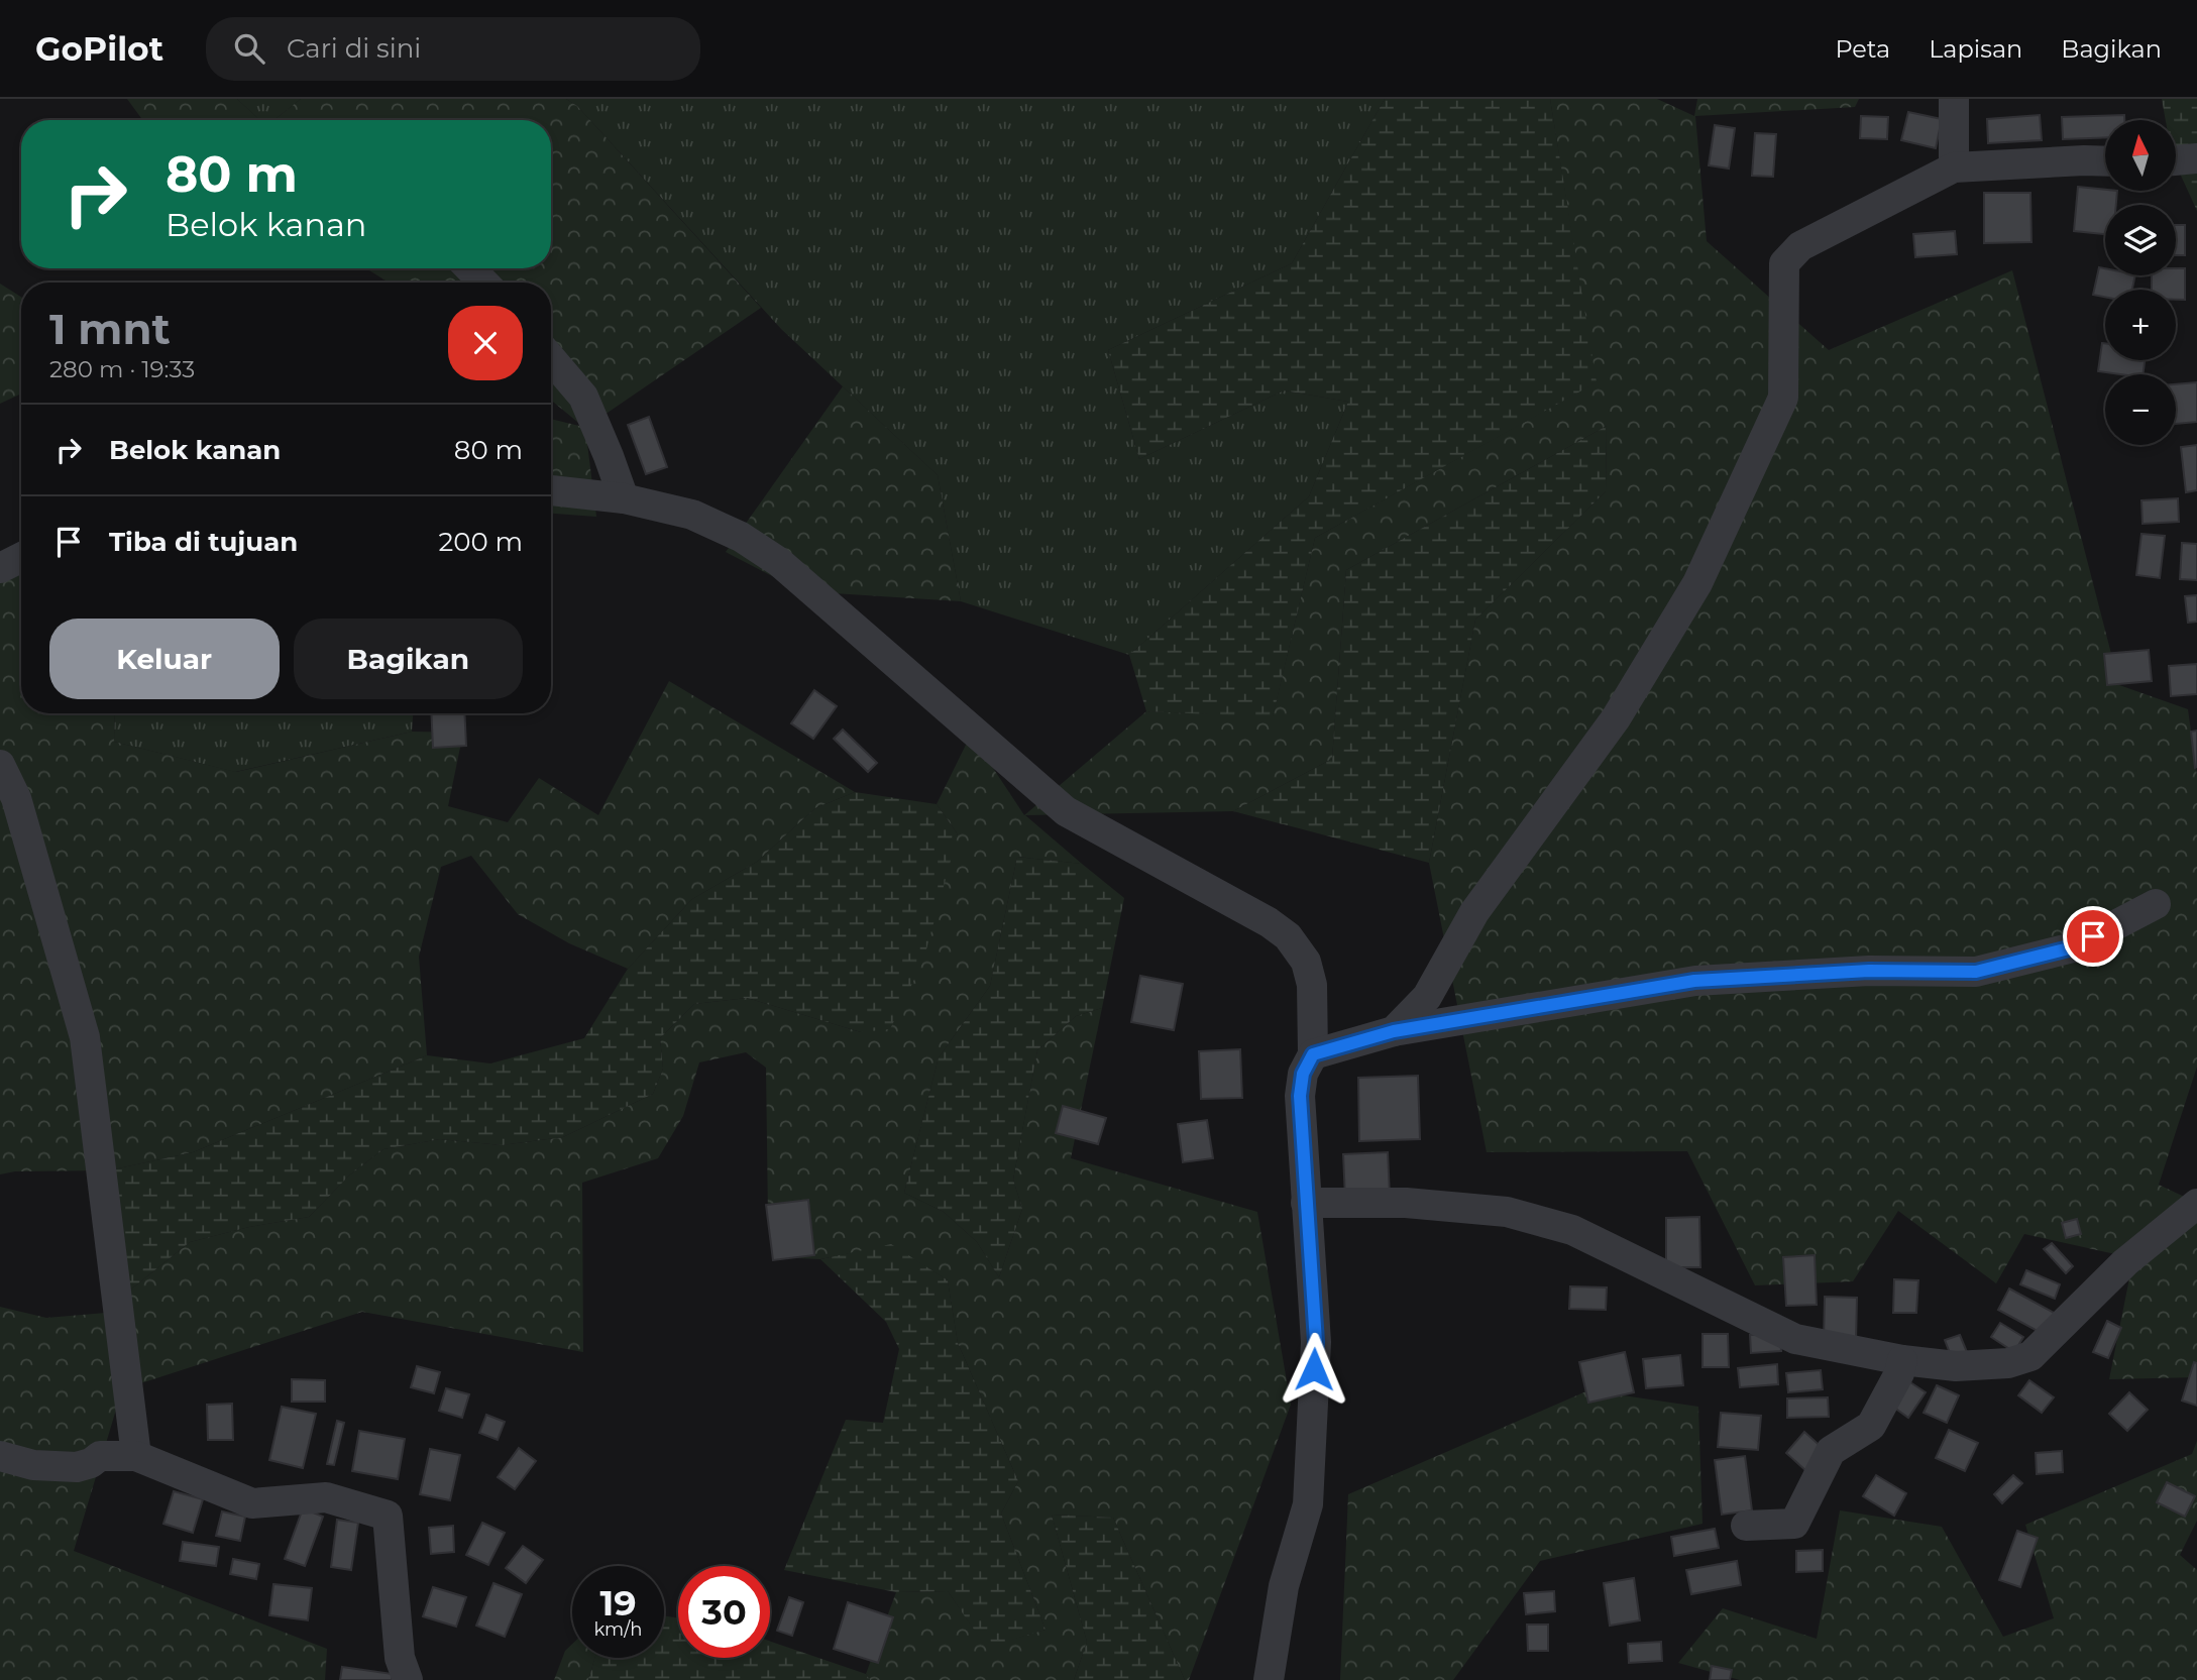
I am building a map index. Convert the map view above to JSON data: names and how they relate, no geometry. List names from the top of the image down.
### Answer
{
  "north": "top",
  "page": {
    "header": "GoPilot",
    "search": "Cari di sini",
    "nav": ["Peta", "Lapisan", "Bagikan"],
    "map_buttons": ["+", "−"],
    "turn": ["80 m", "Belok kanan"],
    "heading": ["1 mnt", "280 m · 19:33"],
    "list": [
      {
        "name": "Belok kanan",
        "value": "80 m"
      },
      {
        "name": "Tiba di tujuan",
        "value": "200 m"
      }
    ],
    "buttons": ["Keluar", "Bagikan"],
    "speed": "19 km/h",
    "limit": "30"
  }
}
